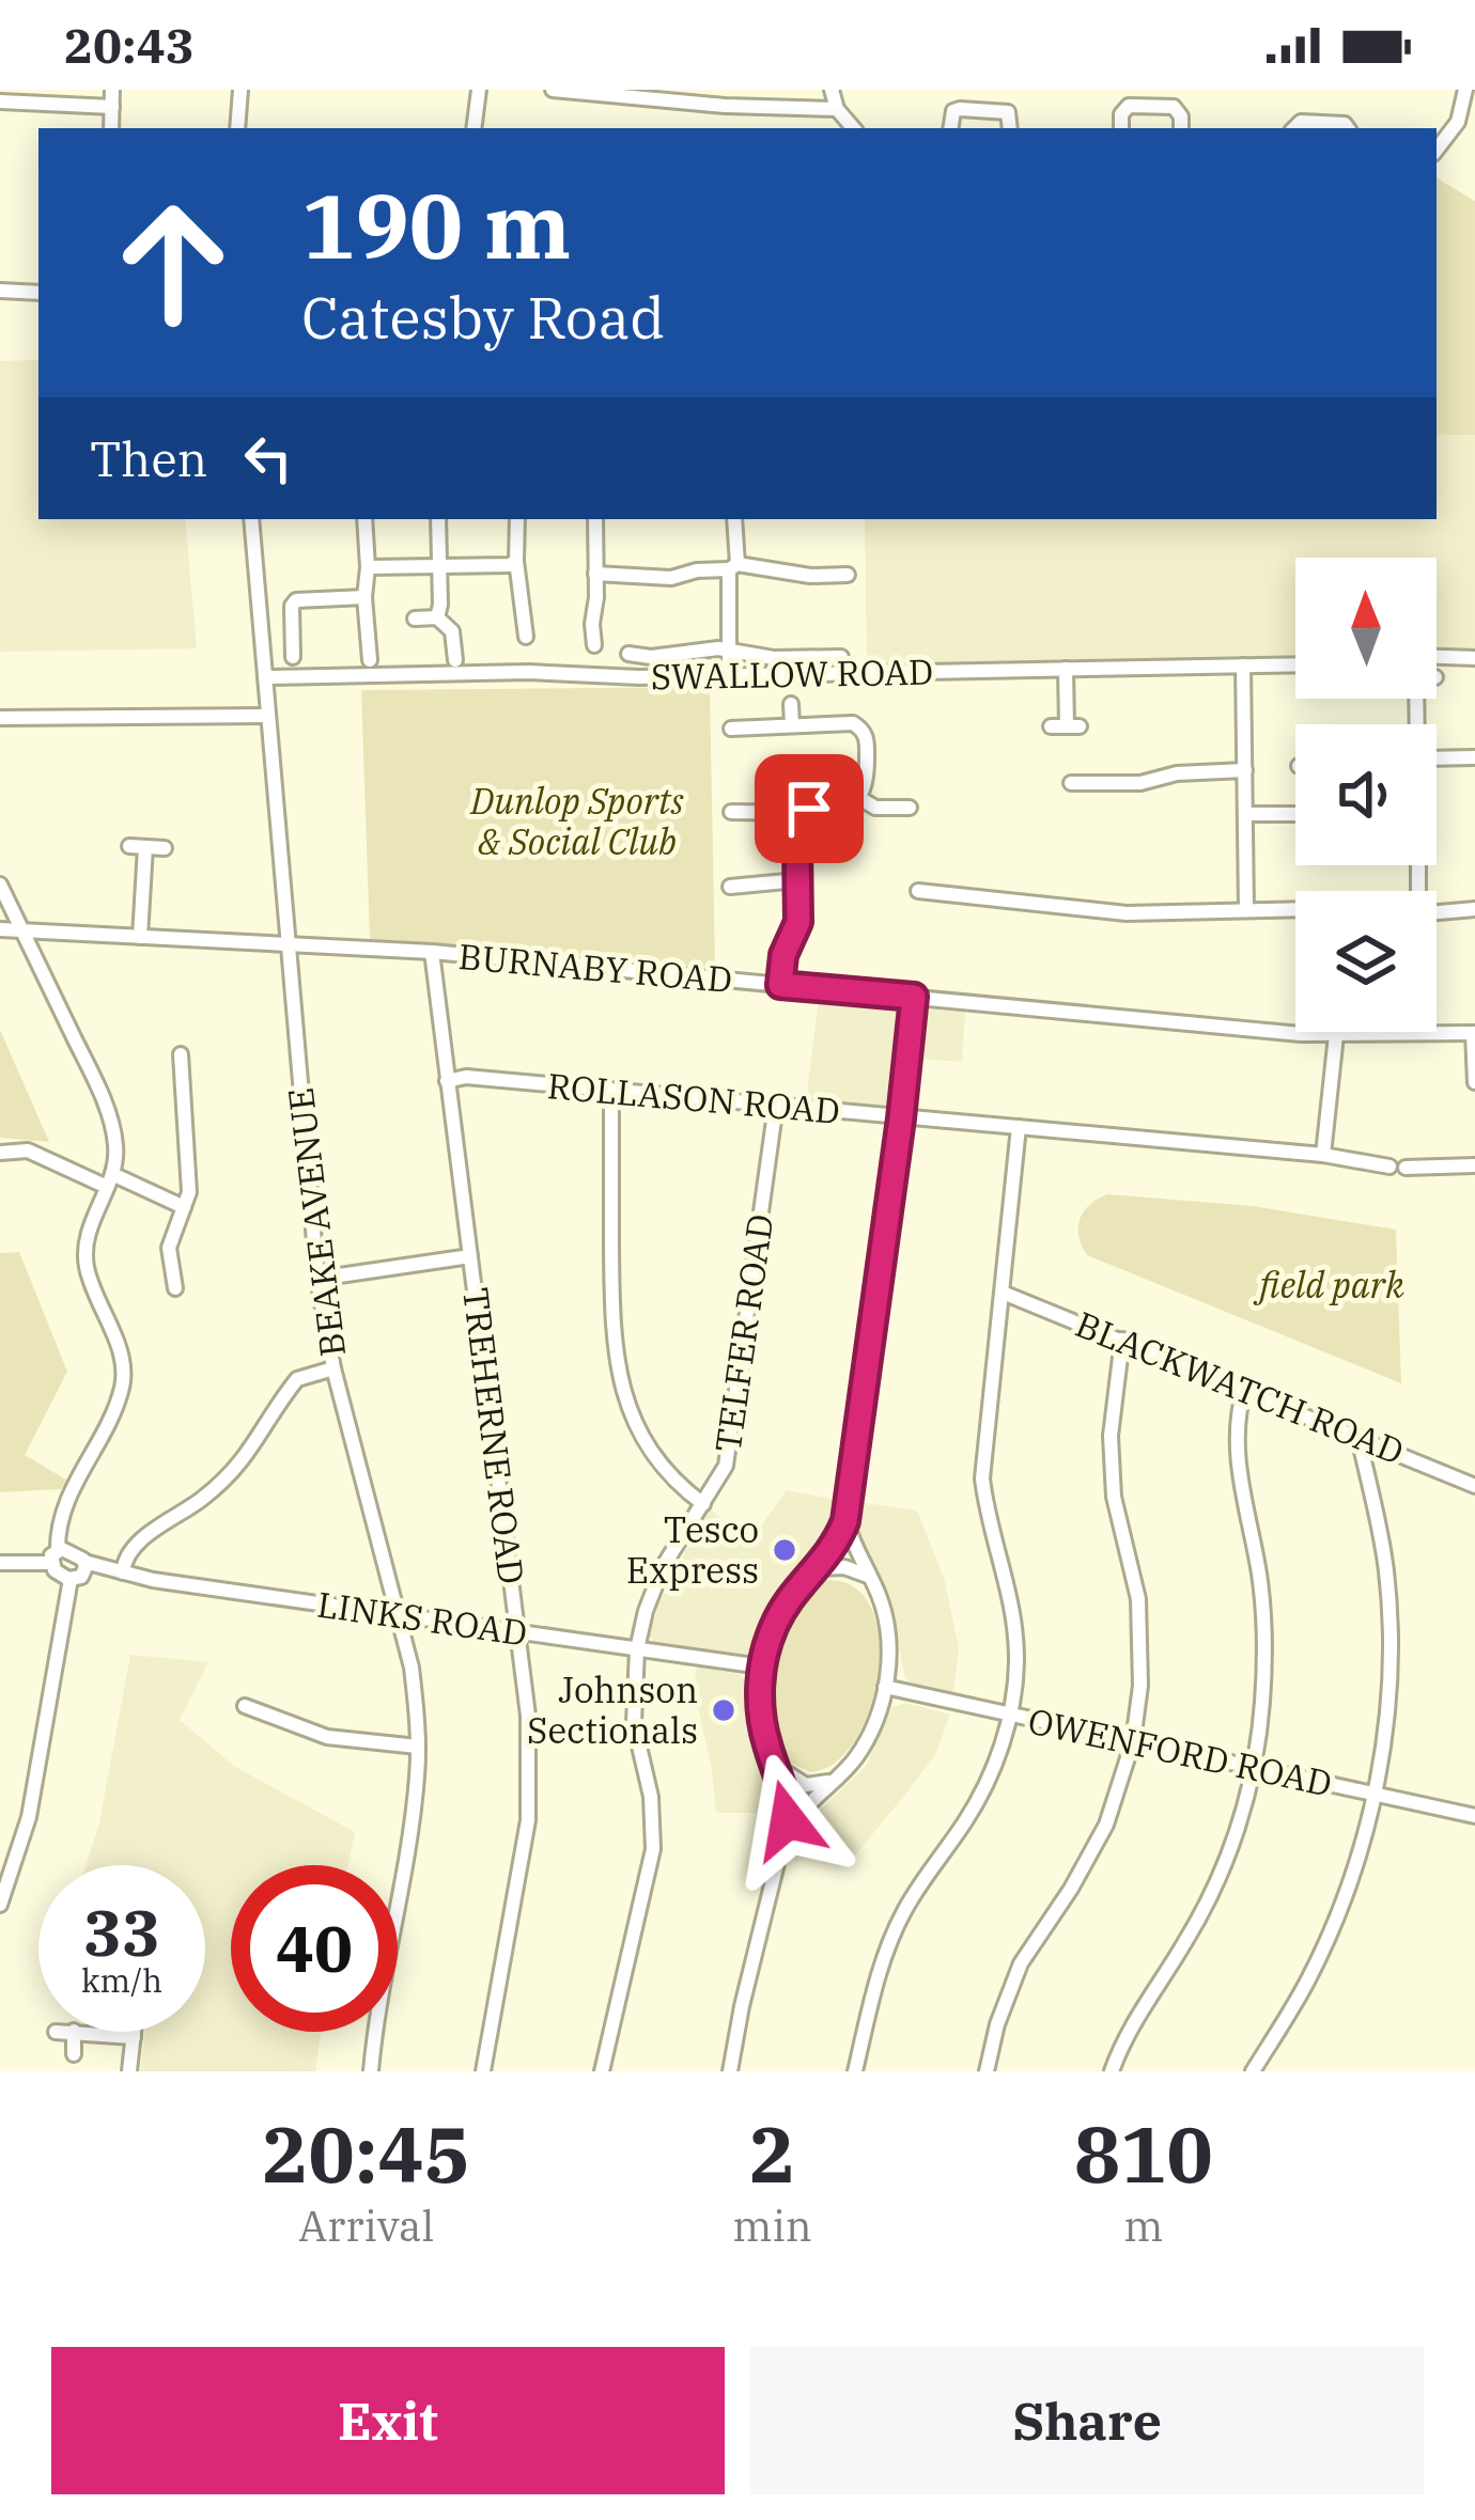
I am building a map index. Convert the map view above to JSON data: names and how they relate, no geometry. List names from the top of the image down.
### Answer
{
  "streets": {
    "street": [
      "SWALLOW ROAD",
      "BURNABY ROAD",
      "ROLLASON ROAD",
      "BEAKE AVENUE",
      "TELFER ROAD",
      "BLACKWATCH ROAD",
      "TREHERNE ROAD",
      "LINKS ROAD",
      "OWENFORD ROAD"
    ]
  },
  "crossings": [
    ["SWALLOW ROAD", "BEAKE AVENUE"],
    ["BURNABY ROAD", "BEAKE AVENUE"],
    ["BURNABY ROAD", "TREHERNE ROAD"],
    ["ROLLASON ROAD", "TELFER ROAD"],
    ["ROLLASON ROAD", "TREHERNE ROAD"],
    ["BEAKE AVENUE", "LINKS ROAD"],
    ["TELFER ROAD", "LINKS ROAD"],
    ["TREHERNE ROAD", "LINKS ROAD"],
    ["LINKS ROAD", "OWENFORD ROAD"]
  ],
  "parks": ["Dunlop Sports & Social Club", "field park"],
  "places": ["Tesco Express", "Johnson Sectionals"],
  "north": "top",
  "page": {
    "status": "20:43",
    "turn": ["190 m", "Catesby Road"],
    "then": "Then",
    "speed": "33 km/h",
    "limit": "40",
    "eta": [
      "20:45",
      "Arrival",
      "2",
      "min",
      "810",
      "m"
    ],
    "buttons": ["Exit", "Share"]
  }
}
